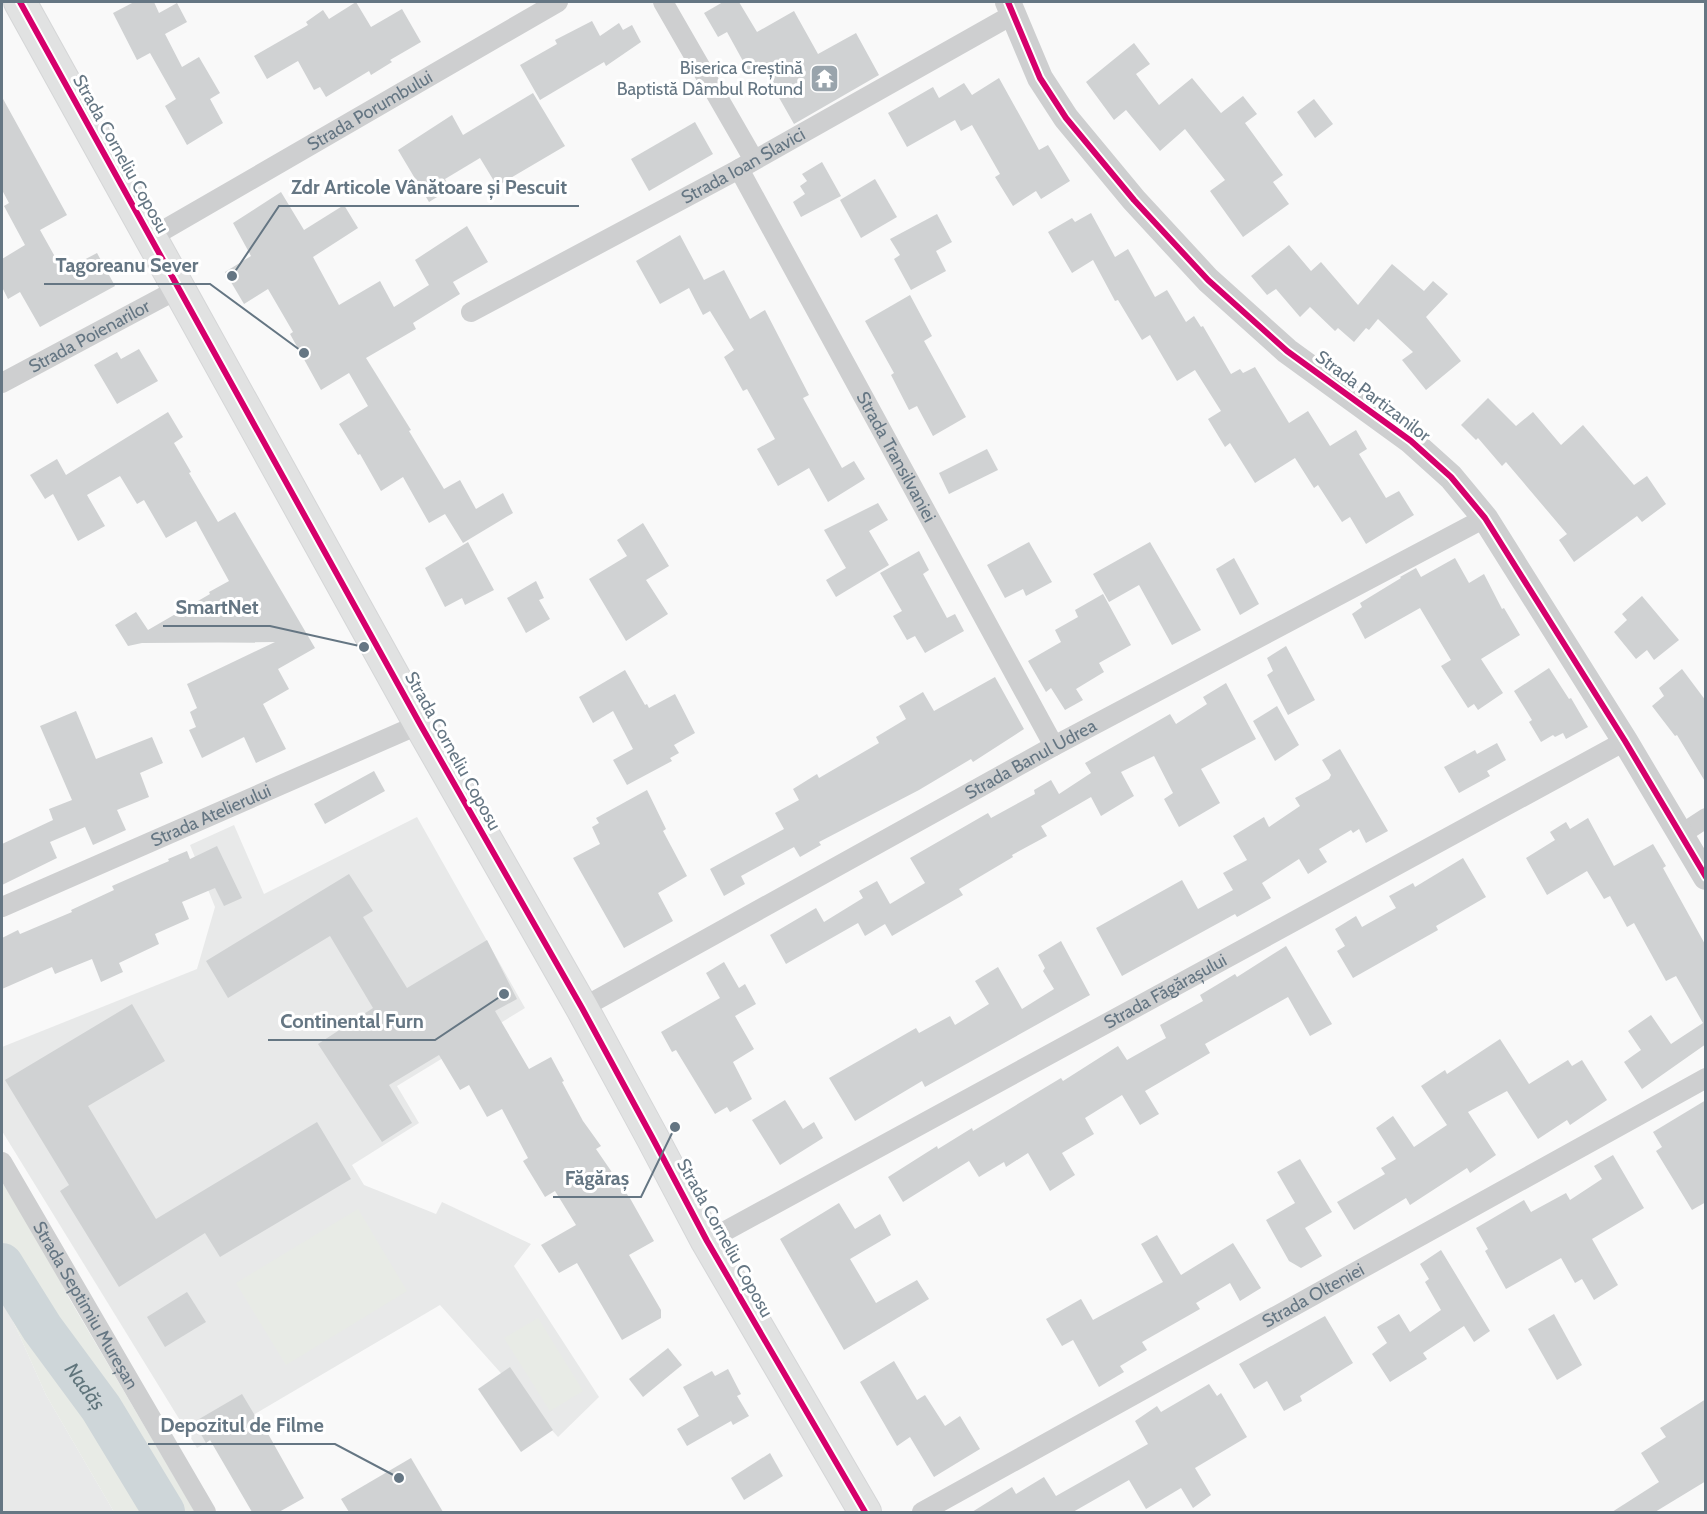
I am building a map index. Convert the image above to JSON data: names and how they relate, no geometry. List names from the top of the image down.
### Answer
{
  "streets": {
    "main road": ["Strada Corneliu Coposu"],
    "street": [
      "Strada Porumbului",
      "Strada Ioan Slavici",
      "Strada Poienarilor",
      "Strada Partizanilor",
      "Strada Transilvaniei",
      "Strada Banul Udrea",
      "Strada Atelierului",
      "Strada Făgărașului",
      "Strada Olteniei",
      "Strada Septimiu Mureșan"
    ]
  },
  "crossings": [
    ["Strada Porumbului", "Strada Corneliu Coposu"],
    ["Strada Corneliu Coposu", "Strada Poienarilor"],
    ["Strada Corneliu Coposu", "Strada Banul Udrea"],
    ["Strada Corneliu Coposu", "Strada Atelierului"],
    ["Strada Corneliu Coposu", "Strada Făgărașului"],
    ["Strada Ioan Slavici", "Strada Partizanilor"],
    ["Strada Ioan Slavici", "Strada Transilvaniei"],
    ["Strada Partizanilor", "Strada Banul Udrea"],
    ["Strada Partizanilor", "Strada Făgărașului"],
    ["Strada Transilvaniei", "Strada Banul Udrea"]
  ],
  "water": ["Nadăș"],
  "places": {
    "temple": ["Biserica Creștină Baptistă Dâmbul Rotund"],
    "other": [
      "Zdr Articole Vânătoare și Pescuit",
      "Tagoreanu Sever",
      "SmartNet",
      "Continental Furn",
      "Făgăraș",
      "Depozitul de Filme"
    ]
  }
}
